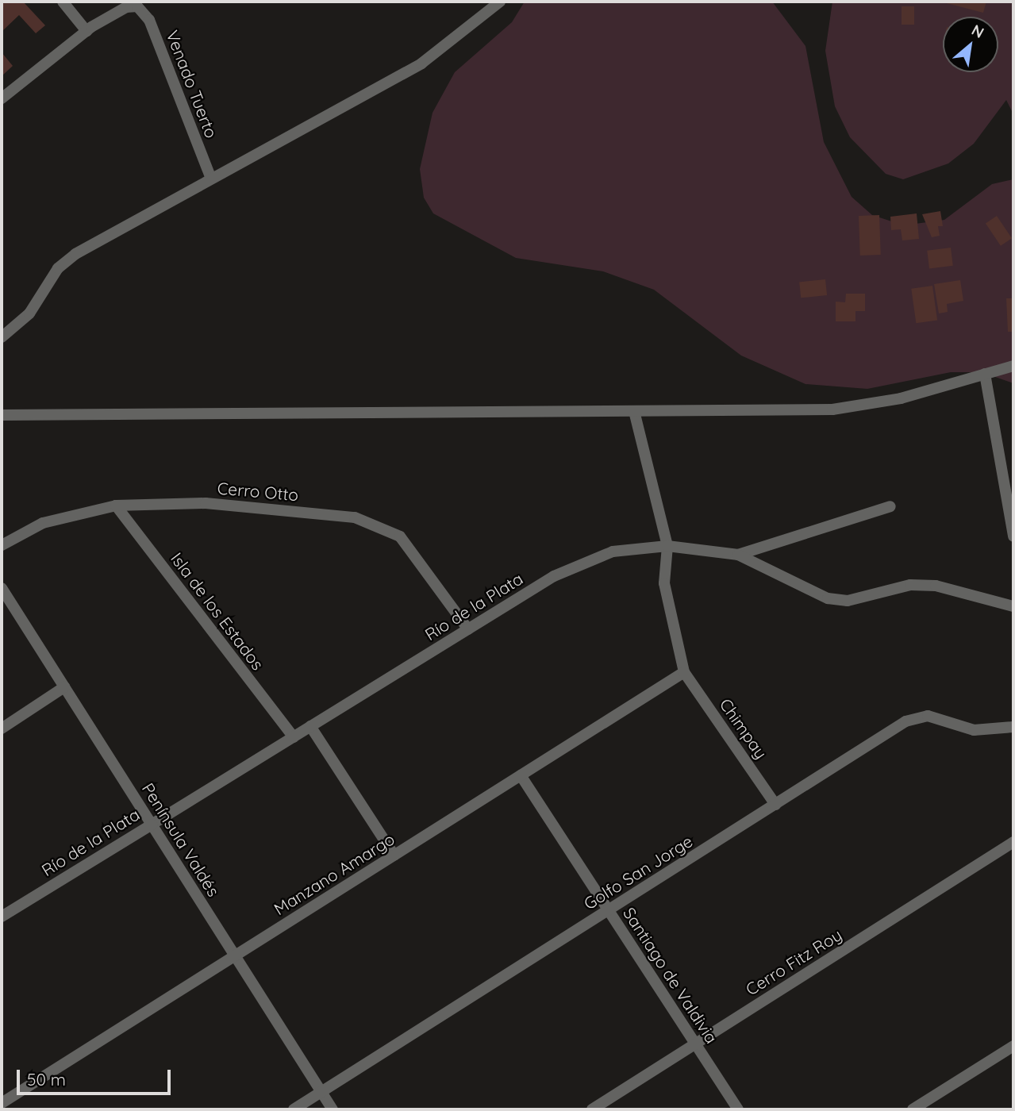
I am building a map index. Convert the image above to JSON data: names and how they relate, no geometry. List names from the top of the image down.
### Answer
{
  "streets": {
    "street": [
      "Venado Tuerto",
      "Cerro Otto",
      "Río de la Plata",
      "Isla de los Estados",
      "Chimpay",
      "Península Valdés",
      "Golfo San Jorge",
      "Manzano Amargo",
      "Cerro Fitz Roy",
      "Santiago de Valdivia"
    ]
  },
  "crossings": [
    ["Cerro Otto", "Río de la Plata"],
    ["Cerro Otto", "Isla de los Estados"],
    ["Río de la Plata", "Isla de los Estados"],
    ["Río de la Plata", "Península Valdés"],
    ["Chimpay", "Golfo San Jorge"],
    ["Chimpay", "Manzano Amargo"],
    ["Península Valdés", "Golfo San Jorge"],
    ["Península Valdés", "Manzano Amargo"],
    ["Golfo San Jorge", "Santiago de Valdivia"],
    ["Manzano Amargo", "Santiago de Valdivia"],
    ["Cerro Fitz Roy", "Santiago de Valdivia"]
  ],
  "scale_bar": "50 m",
  "north": "top right"
}
